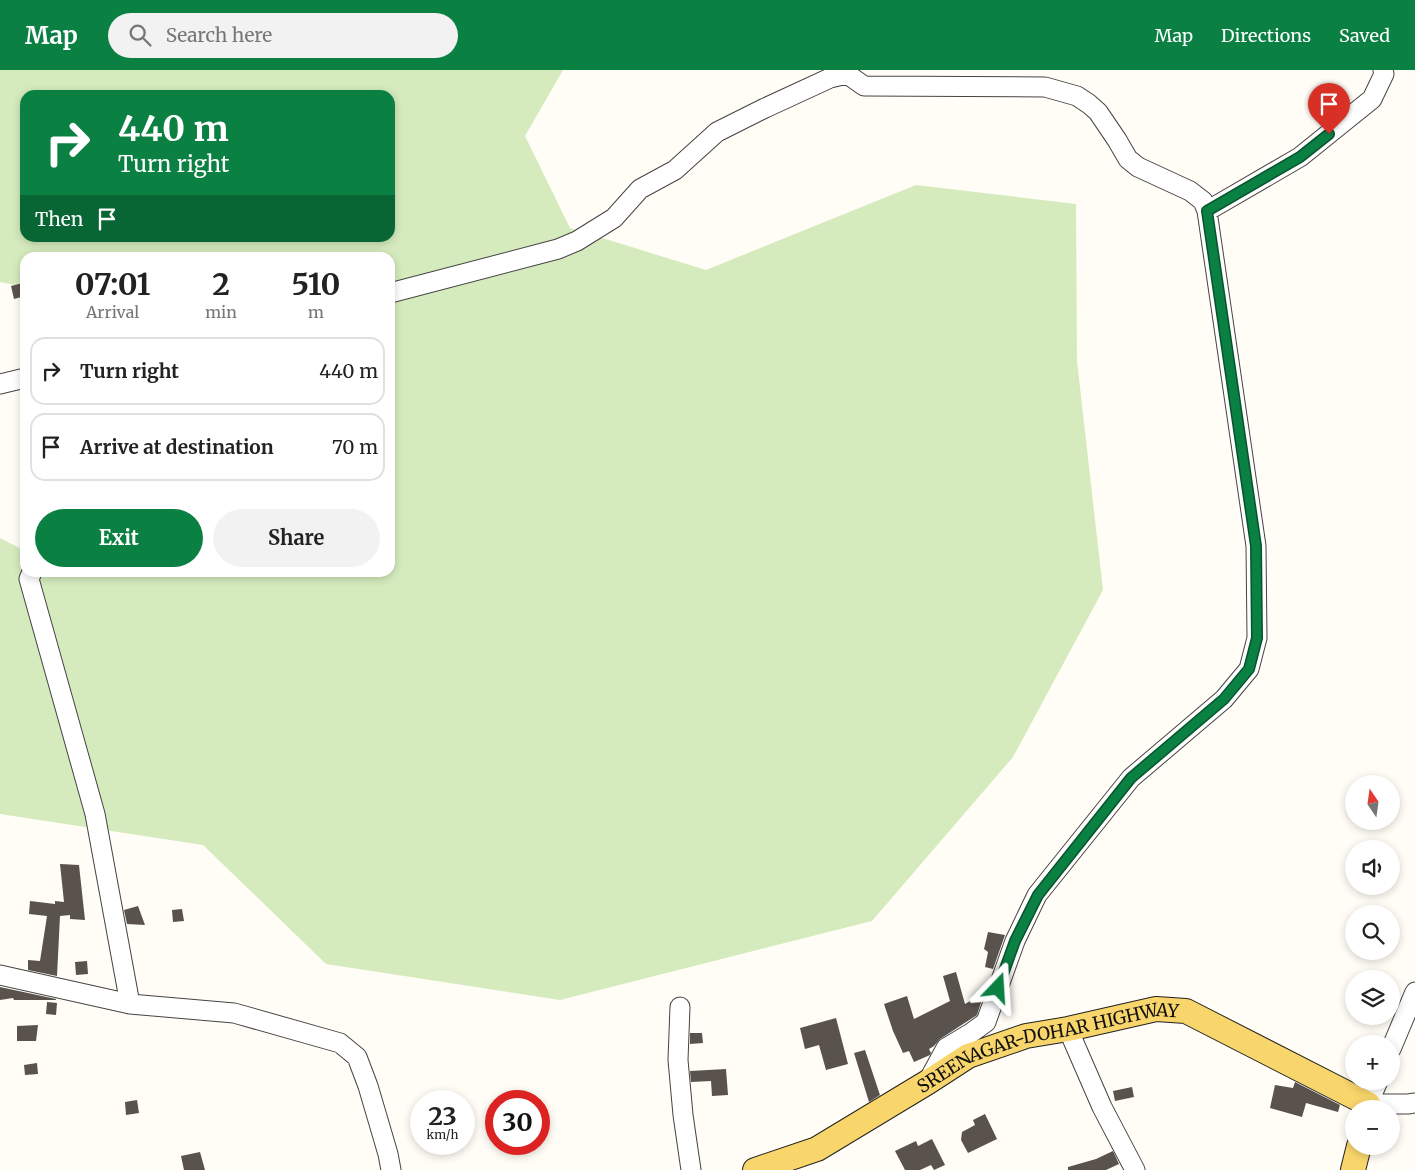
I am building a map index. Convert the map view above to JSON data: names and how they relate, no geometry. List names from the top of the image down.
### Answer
{
  "streets": {
    "main road": ["SREENAGAR-DOHAR HIGHWAY"]
  },
  "north": "top",
  "page": {
    "header": "Map",
    "search": "Search here",
    "nav": ["Map", "Directions", "Saved"],
    "turn": ["440 m", "Turn right"],
    "then": "Then",
    "eta": [
      "07:01",
      "Arrival",
      "2",
      "min",
      "510",
      "m"
    ],
    "list": [
      {
        "name": "Turn right",
        "value": "440 m"
      },
      {
        "name": "Arrive at destination",
        "value": "70 m"
      }
    ],
    "buttons": ["Exit", "Share"],
    "map_buttons": ["+", "−"],
    "speed": "23 km/h",
    "limit": "30"
  }
}
